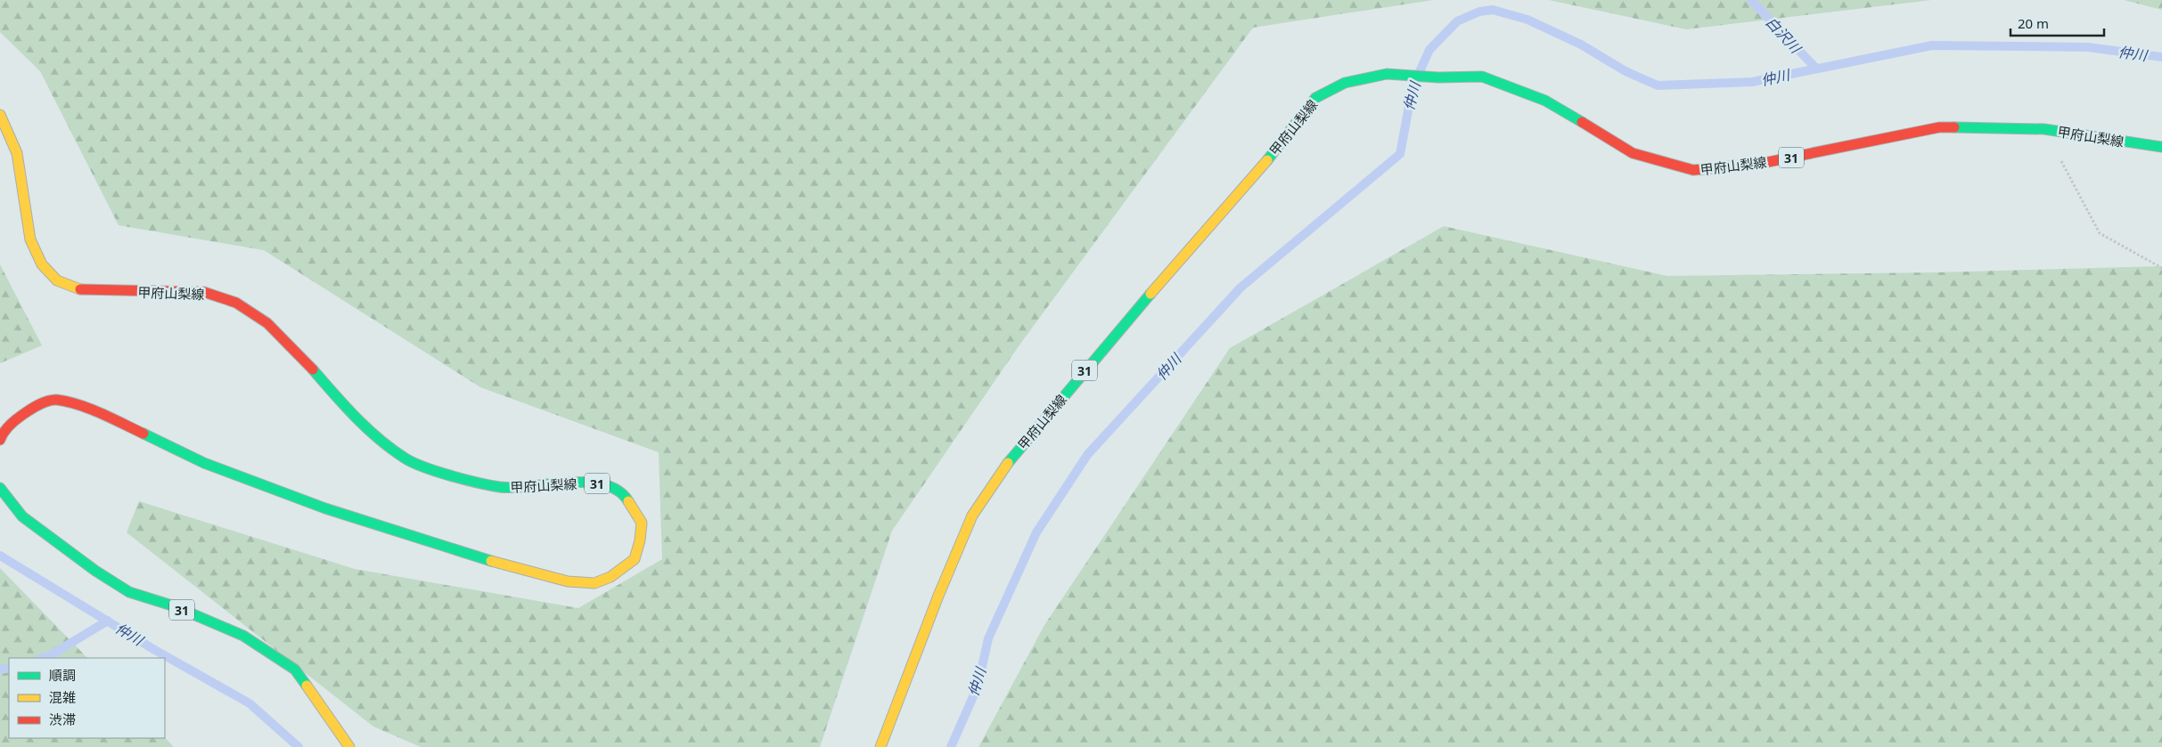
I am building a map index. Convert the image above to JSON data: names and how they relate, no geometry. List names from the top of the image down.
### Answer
{
  "streets": {
    "main road": ["甲府山梨線", "31"]
  },
  "water": ["白沢川", "仲川"],
  "legend": ["順調", "混雑", "渋滞"],
  "scale_bar": "20 m"
}
